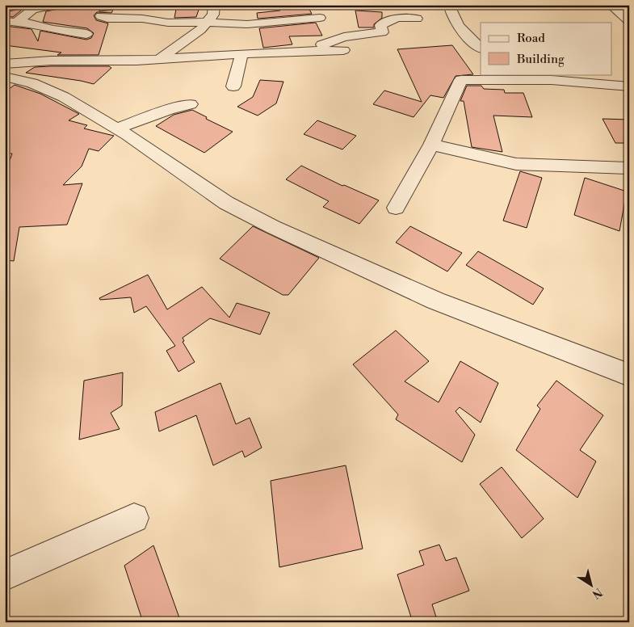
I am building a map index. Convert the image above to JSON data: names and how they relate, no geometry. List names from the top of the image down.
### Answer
{
  "legend": ["Road", "Building"],
  "north": "bottom right"
}
